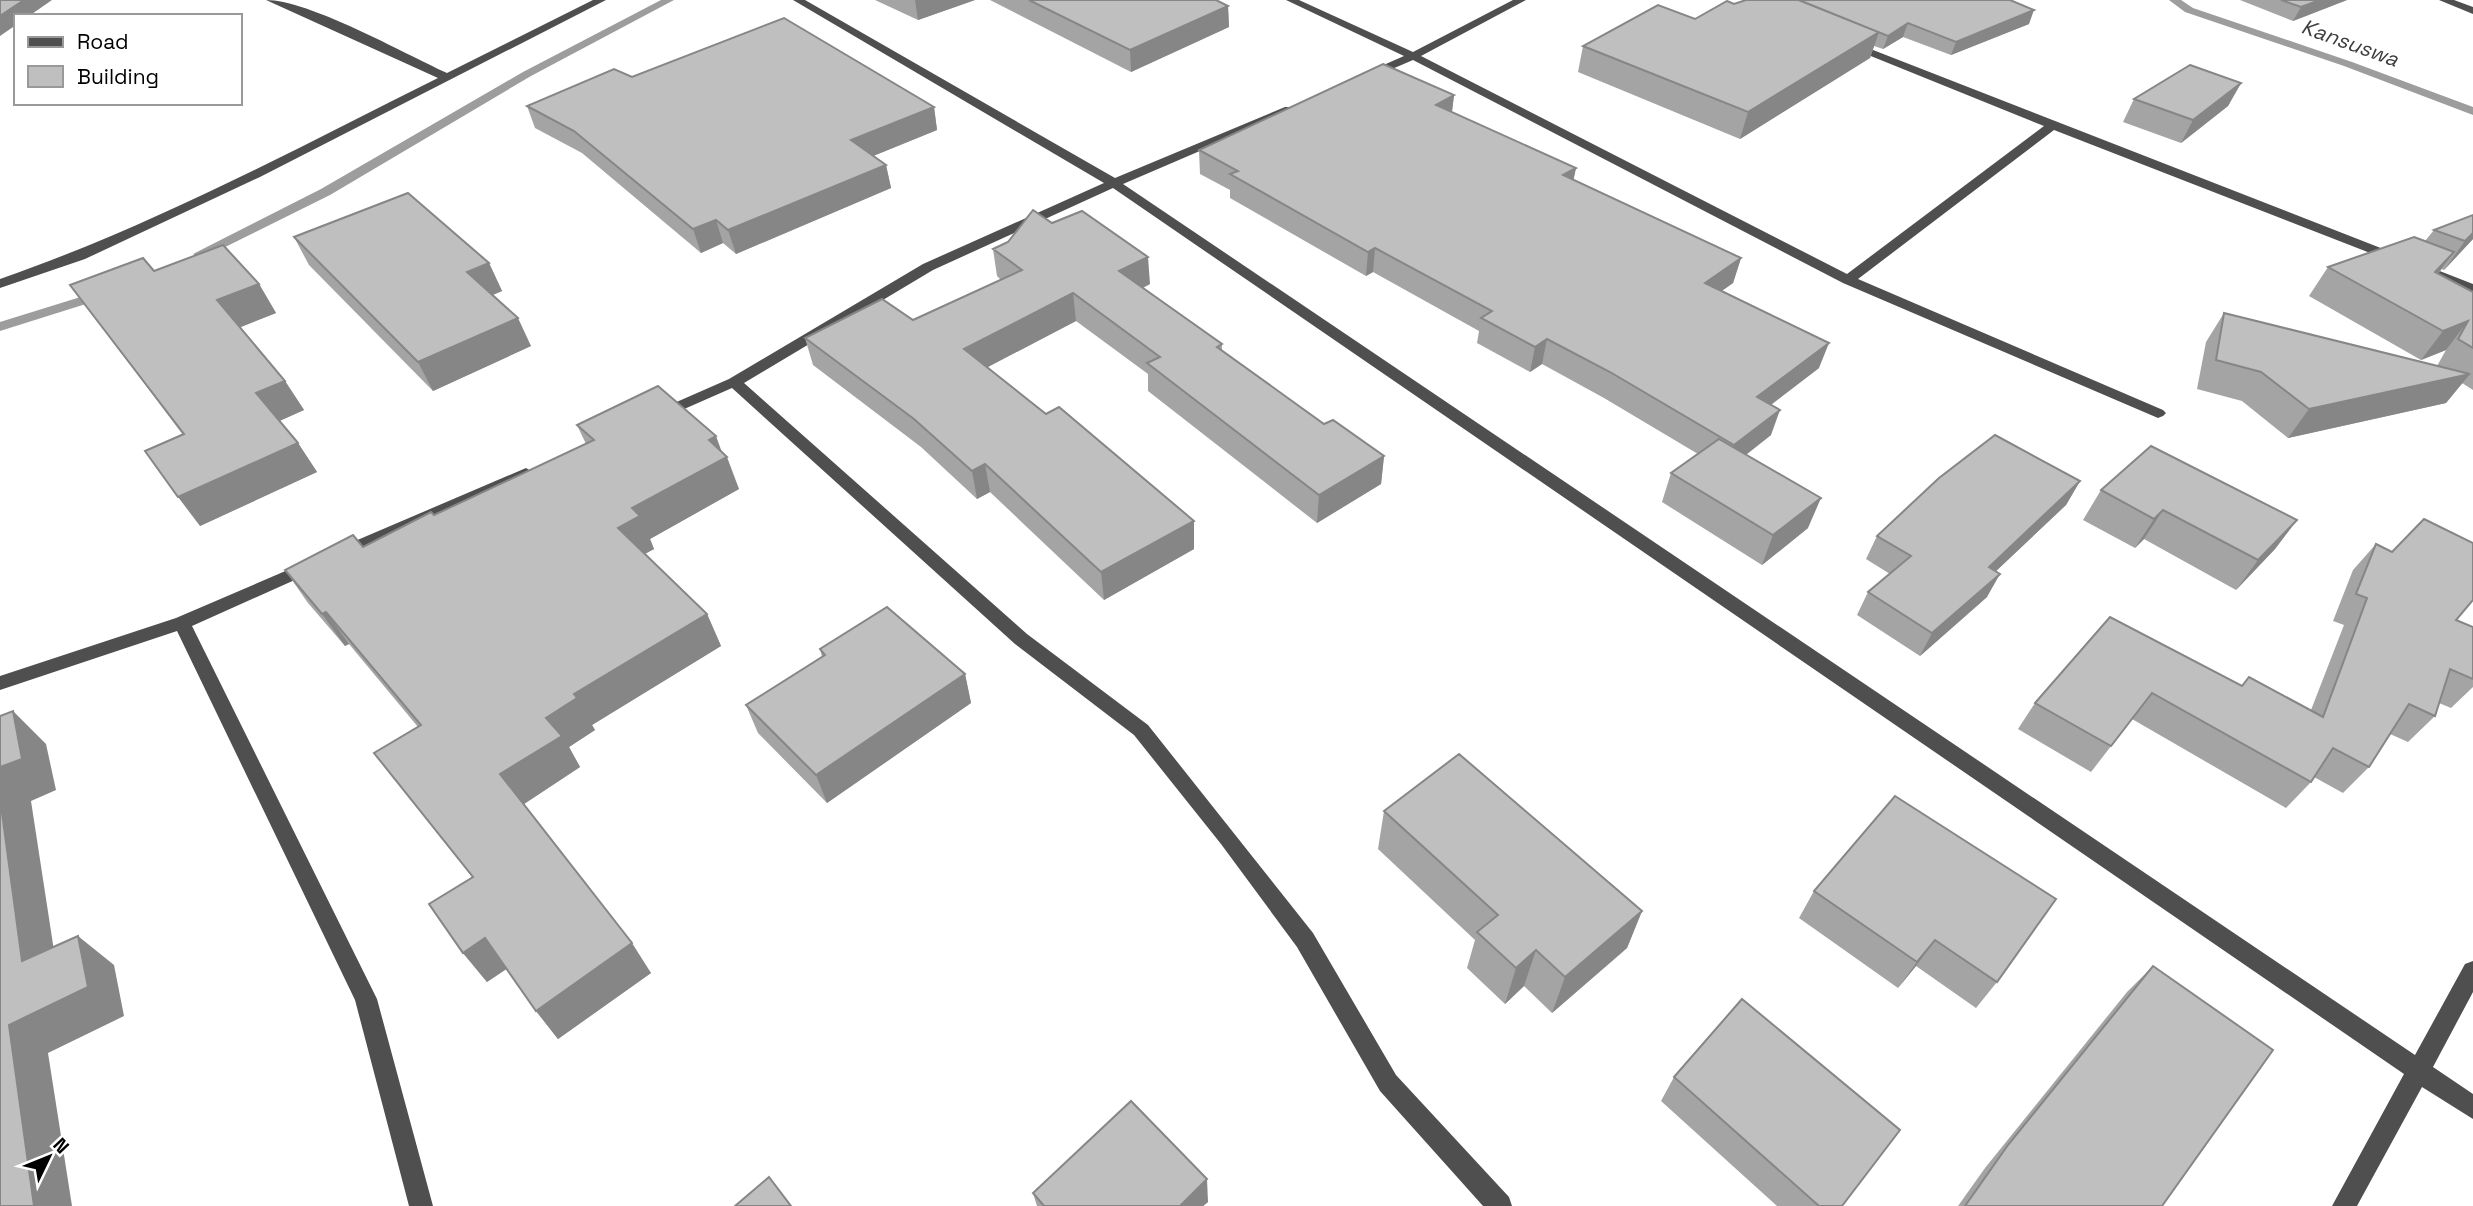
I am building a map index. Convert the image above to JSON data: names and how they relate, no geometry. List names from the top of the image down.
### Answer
{
  "water": ["Kansuswa"],
  "legend": ["Road", "Building"],
  "north": "top right"
}
